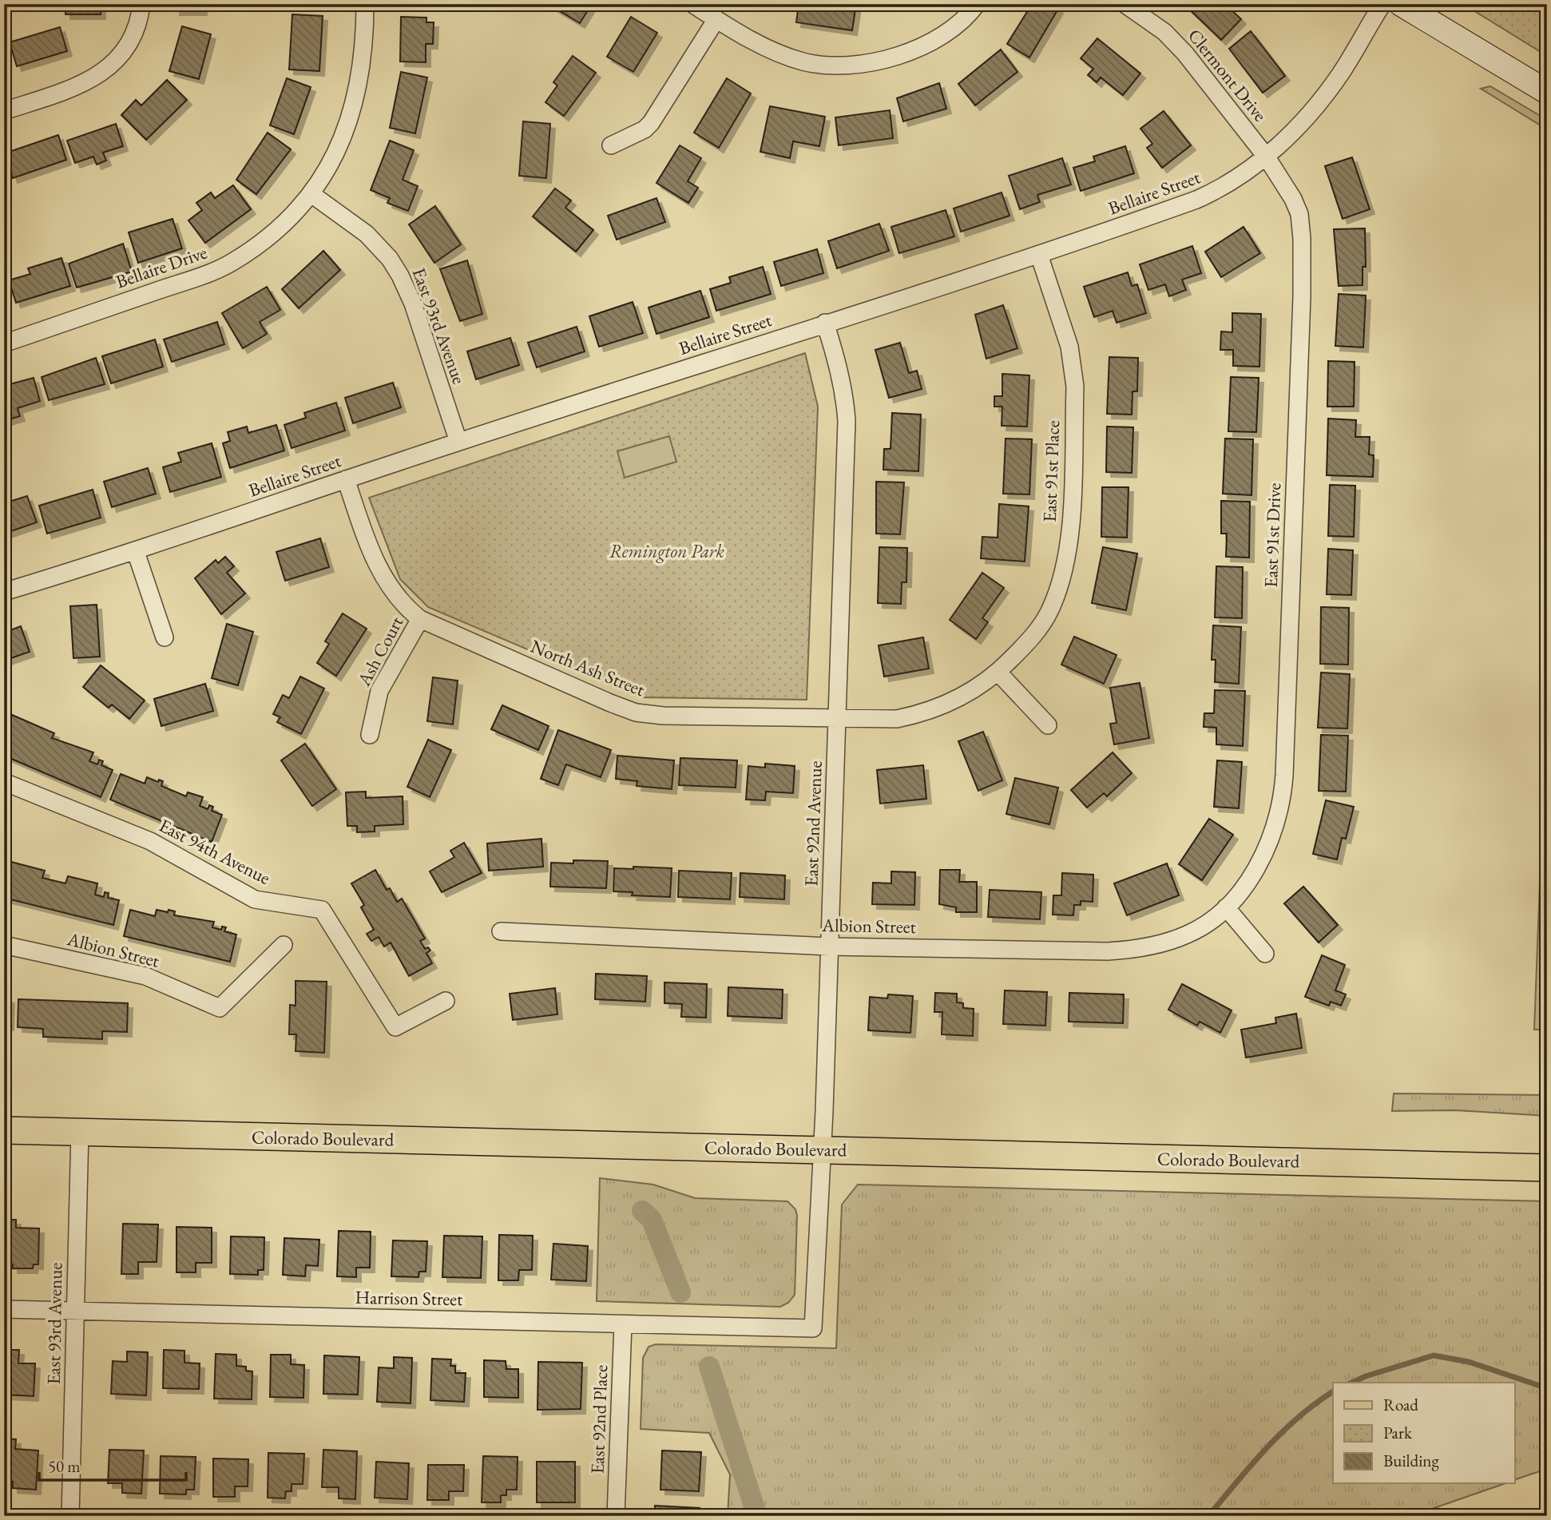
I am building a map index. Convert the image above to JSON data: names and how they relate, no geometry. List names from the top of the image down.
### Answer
{
  "streets": {
    "main road": ["Colorado Boulevard"],
    "street": [
      "Clermont Drive",
      "Bellaire Street",
      "Bellaire Drive",
      "East 93rd Avenue",
      "East 91st Place",
      "East 91st Drive",
      "Ash Court",
      "North Ash Street",
      "East 92nd Avenue",
      "East 94th Avenue",
      "Albion Street",
      "Harrison Street",
      "East 92nd Place"
    ]
  },
  "crossings": [
    ["Clermont Drive", "Bellaire Street"],
    ["Clermont Drive", "East 91st Drive"],
    ["Bellaire Street", "East 93rd Avenue"],
    ["Bellaire Street", "East 91st Place"],
    ["Bellaire Street", "East 91st Drive"],
    ["Bellaire Street", "North Ash Street"],
    ["Bellaire Street", "East 92nd Avenue"],
    ["Bellaire Drive", "East 93rd Avenue"],
    ["East 93rd Avenue", "Colorado Boulevard"],
    ["East 93rd Avenue", "Harrison Street"],
    ["East 91st Place", "North Ash Street"],
    ["East 91st Drive", "Albion Street"],
    ["Ash Court", "North Ash Street"],
    ["North Ash Street", "East 92nd Avenue"],
    ["East 92nd Avenue", "Albion Street"],
    ["East 92nd Avenue", "Colorado Boulevard"],
    ["East 92nd Avenue", "Harrison Street"],
    ["Harrison Street", "East 92nd Place"]
  ],
  "parks": ["Remington Park"],
  "legend": ["Road", "Park", "Building"],
  "scale_bar": "50 m"
}
